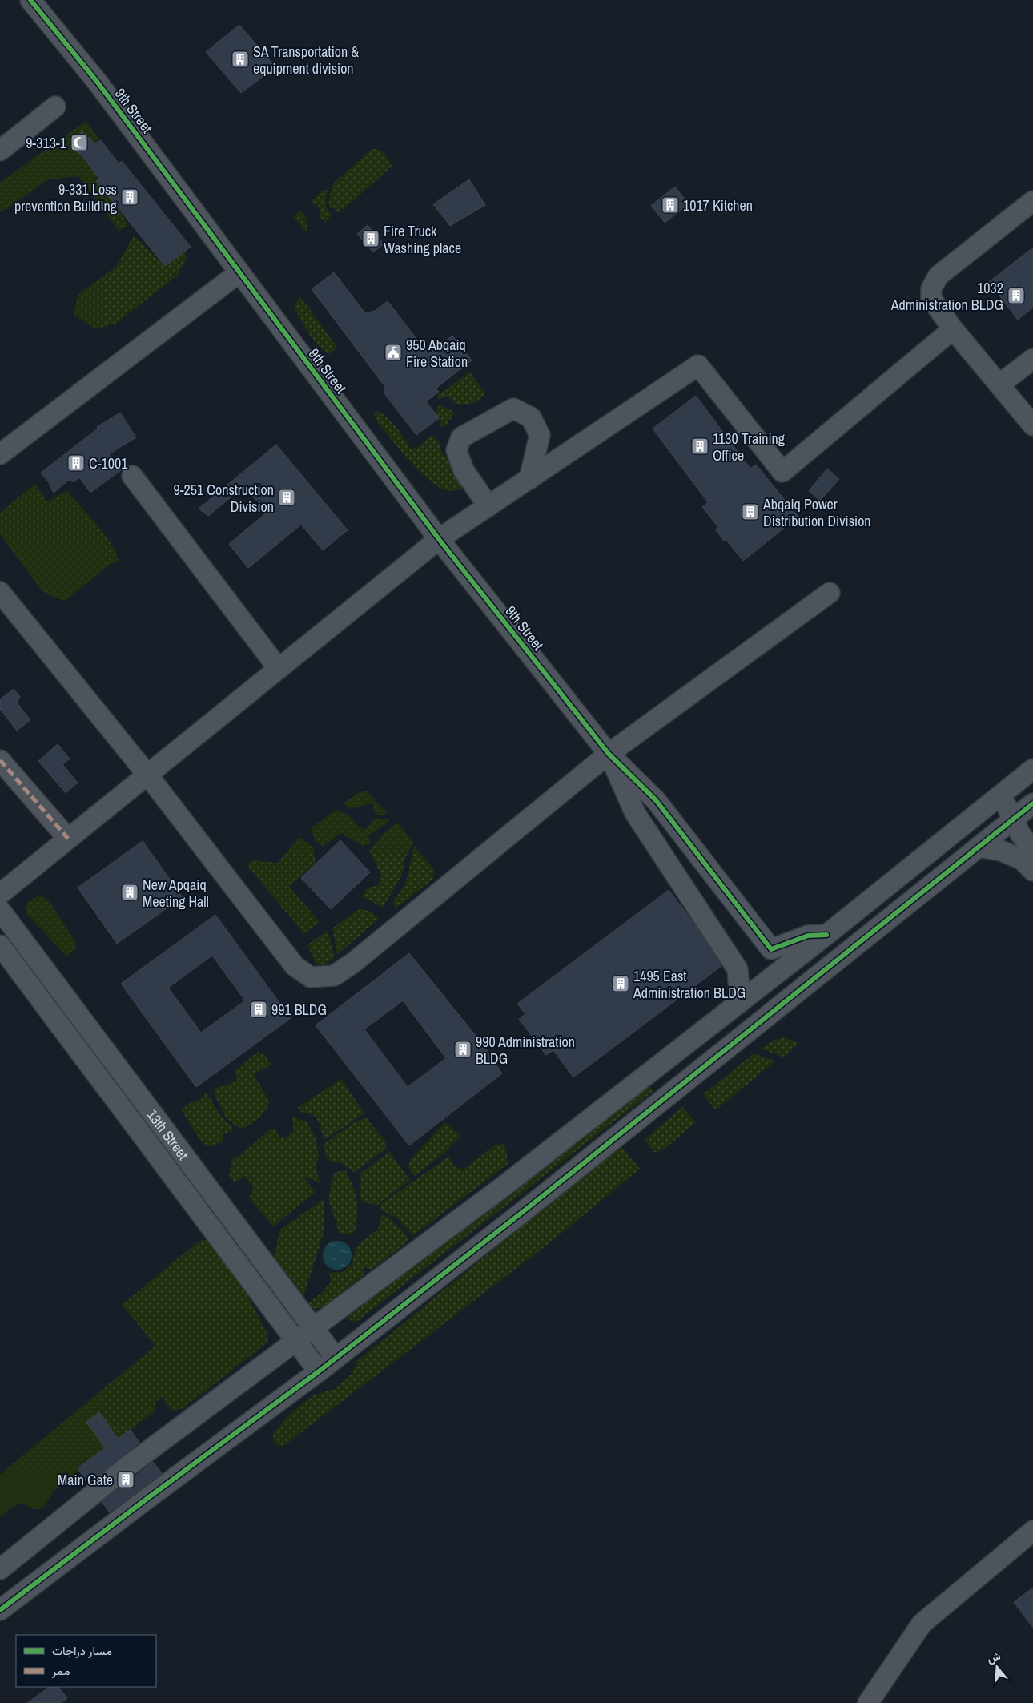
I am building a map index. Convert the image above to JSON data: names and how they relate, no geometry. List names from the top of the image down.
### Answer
{
  "streets": {
    "street": ["9th Street", "13th Street"]
  },
  "places": {
    "building": [
      "SA Transportation & equipment division",
      "9-331 Loss prevention Building",
      "1017 Kitchen",
      "Fire Truck Washing place",
      "1032 Administration BLDG",
      "1130 Training Office",
      "C-1001",
      "9-251 Construction Division",
      "Abqaiq Power Distribution Division",
      "New Apqaiq Meeting Hall",
      "1495 East Administration BLDG",
      "991 BLDG",
      "990 Administration BLDG",
      "Main Gate"
    ],
    "mosque": ["9-313-1"],
    "public building": ["950 Abqaiq Fire Station"]
  },
  "legend": ["مسار دراجات", "ممر"],
  "north": "top"
}
